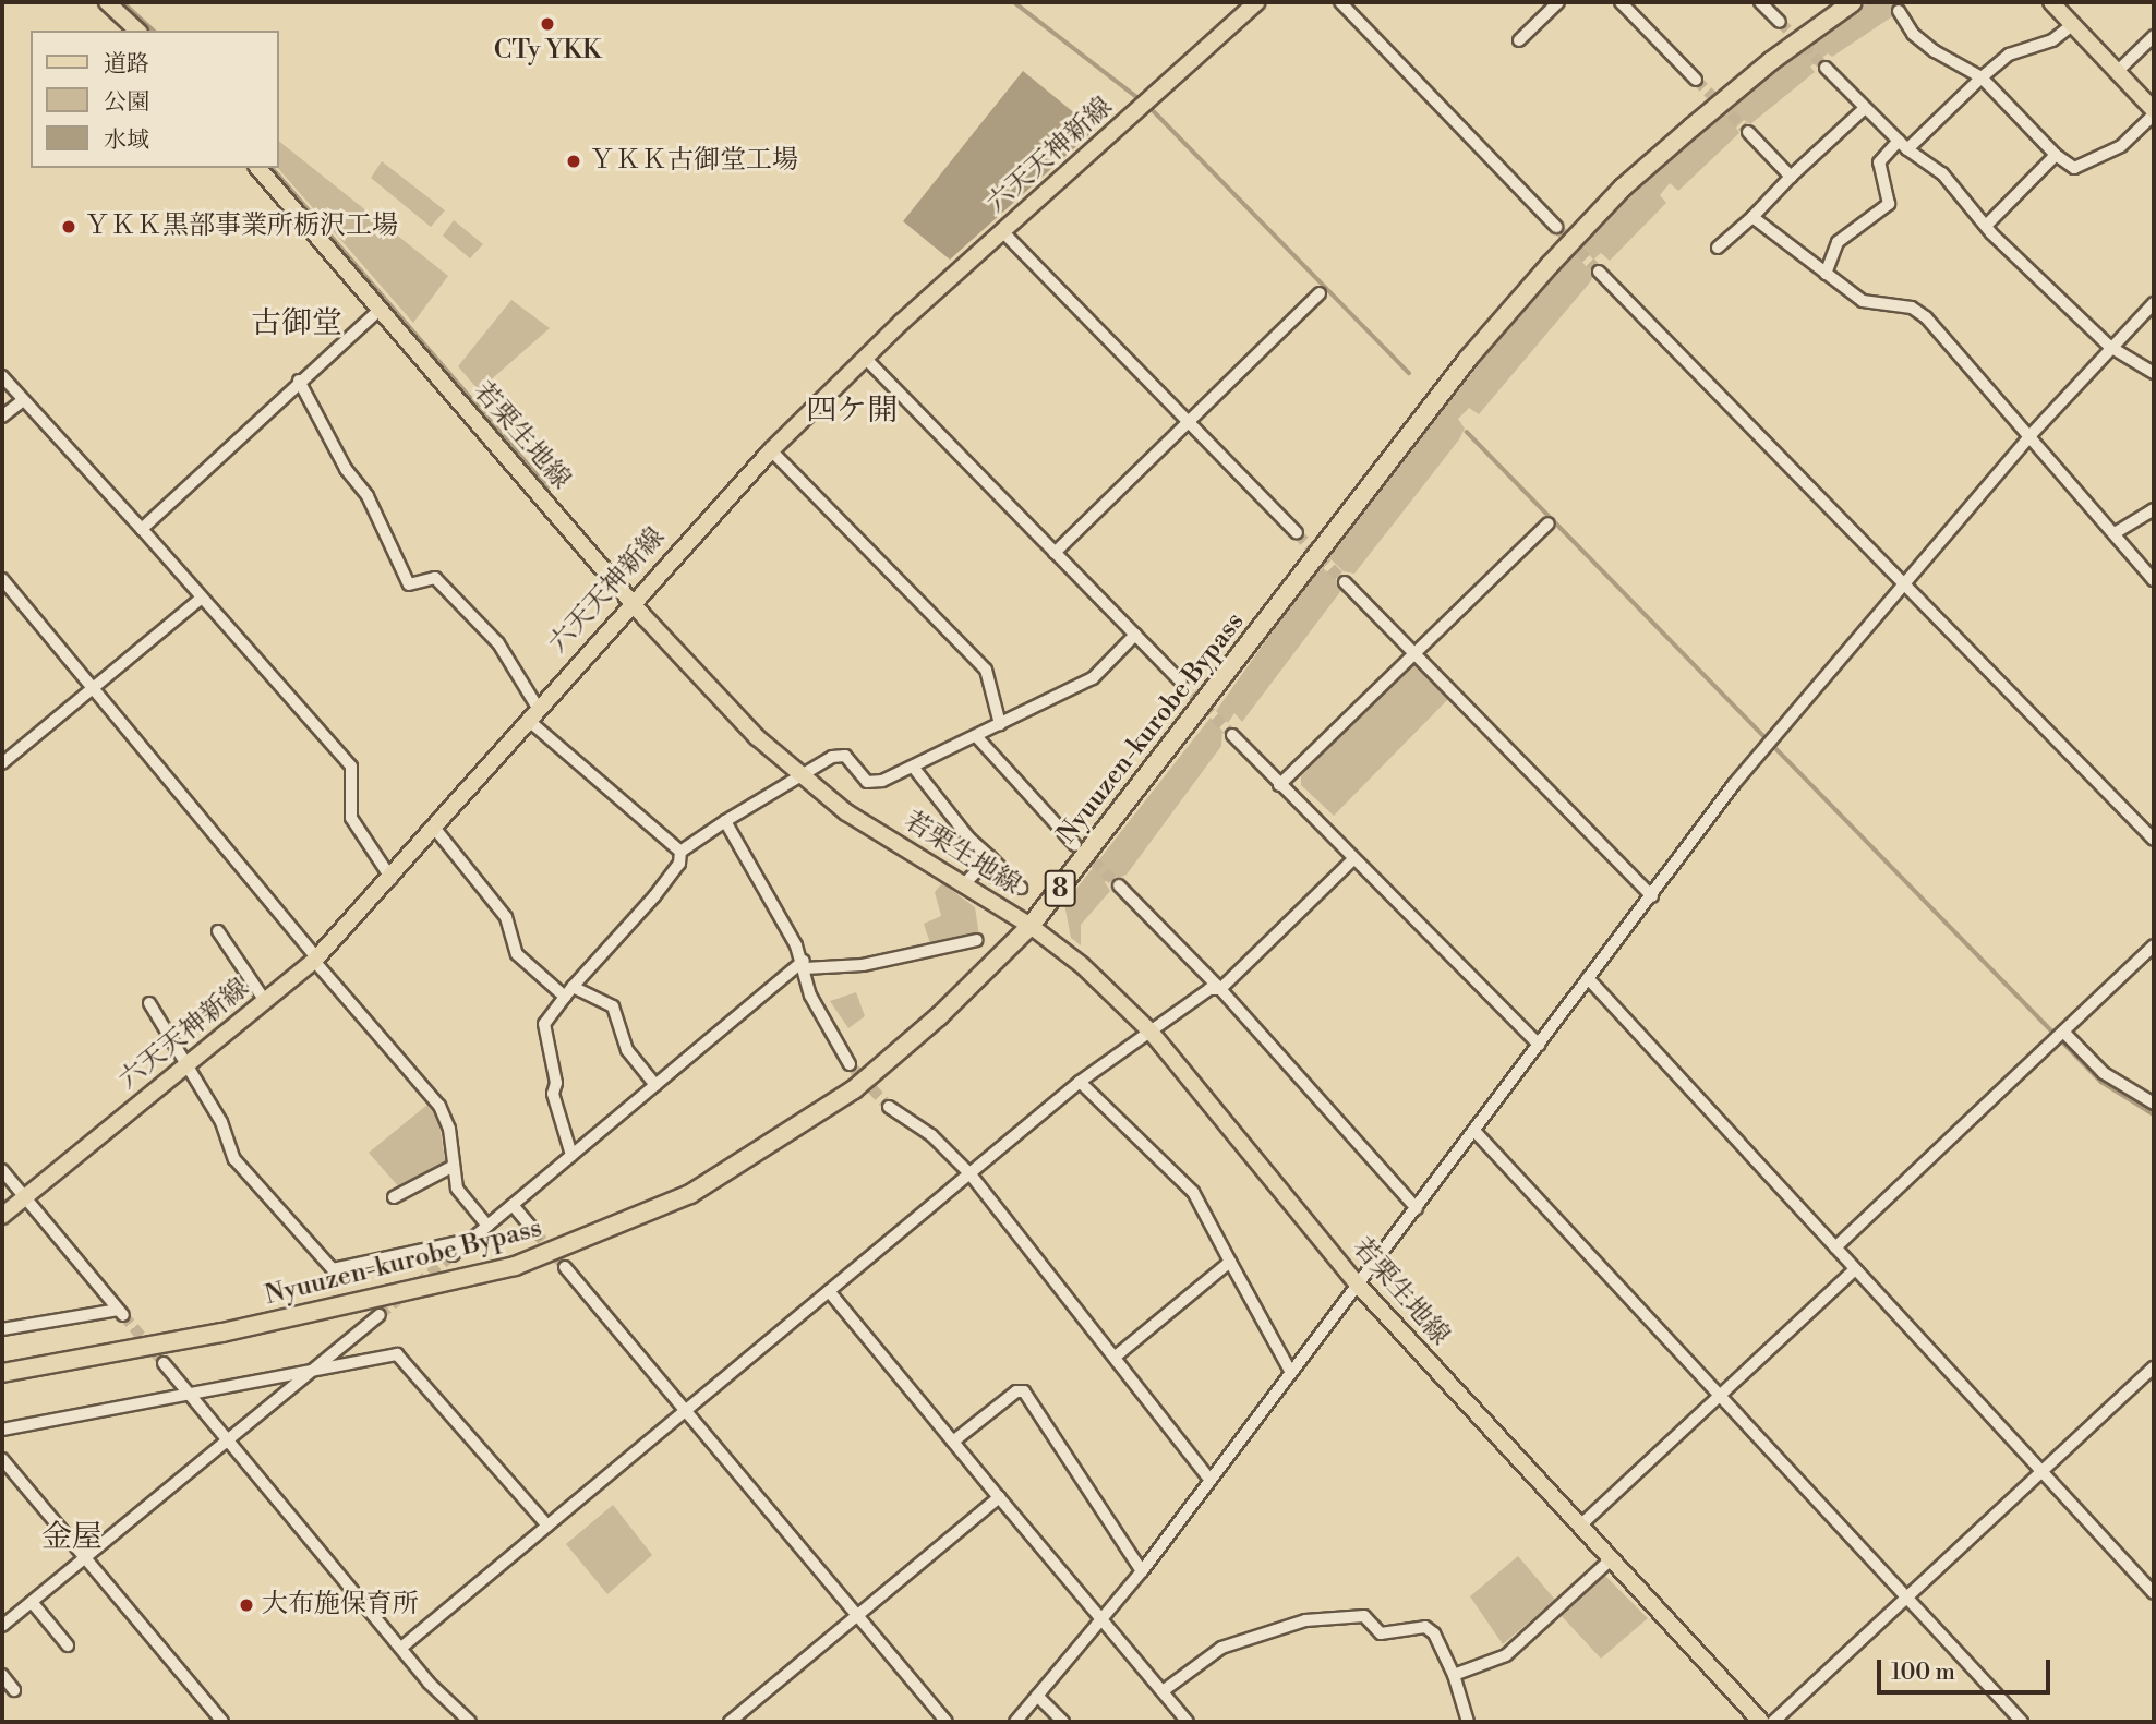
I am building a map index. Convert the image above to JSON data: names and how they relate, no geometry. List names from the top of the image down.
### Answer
{
  "streets": {
    "highway": ["Nyuuzen-kurobe Bypass", "8"],
    "main road": ["六天天神新線", "若栗生地線"]
  },
  "crossings": [
    ["六天天神新線", "若栗生地線"],
    ["若栗生地線", "Nyuuzen-kurobe Bypass"]
  ],
  "districts": ["古御堂", "四ケ開", "金屋"],
  "places": [
    "CTy YKK",
    "ＹＫＫ古御堂工場",
    "ＹＫＫ黒部事業所栃沢工場",
    "大布施保育所"
  ],
  "legend": ["道路", "公園", "水域"],
  "scale_bar": "100 m"
}
